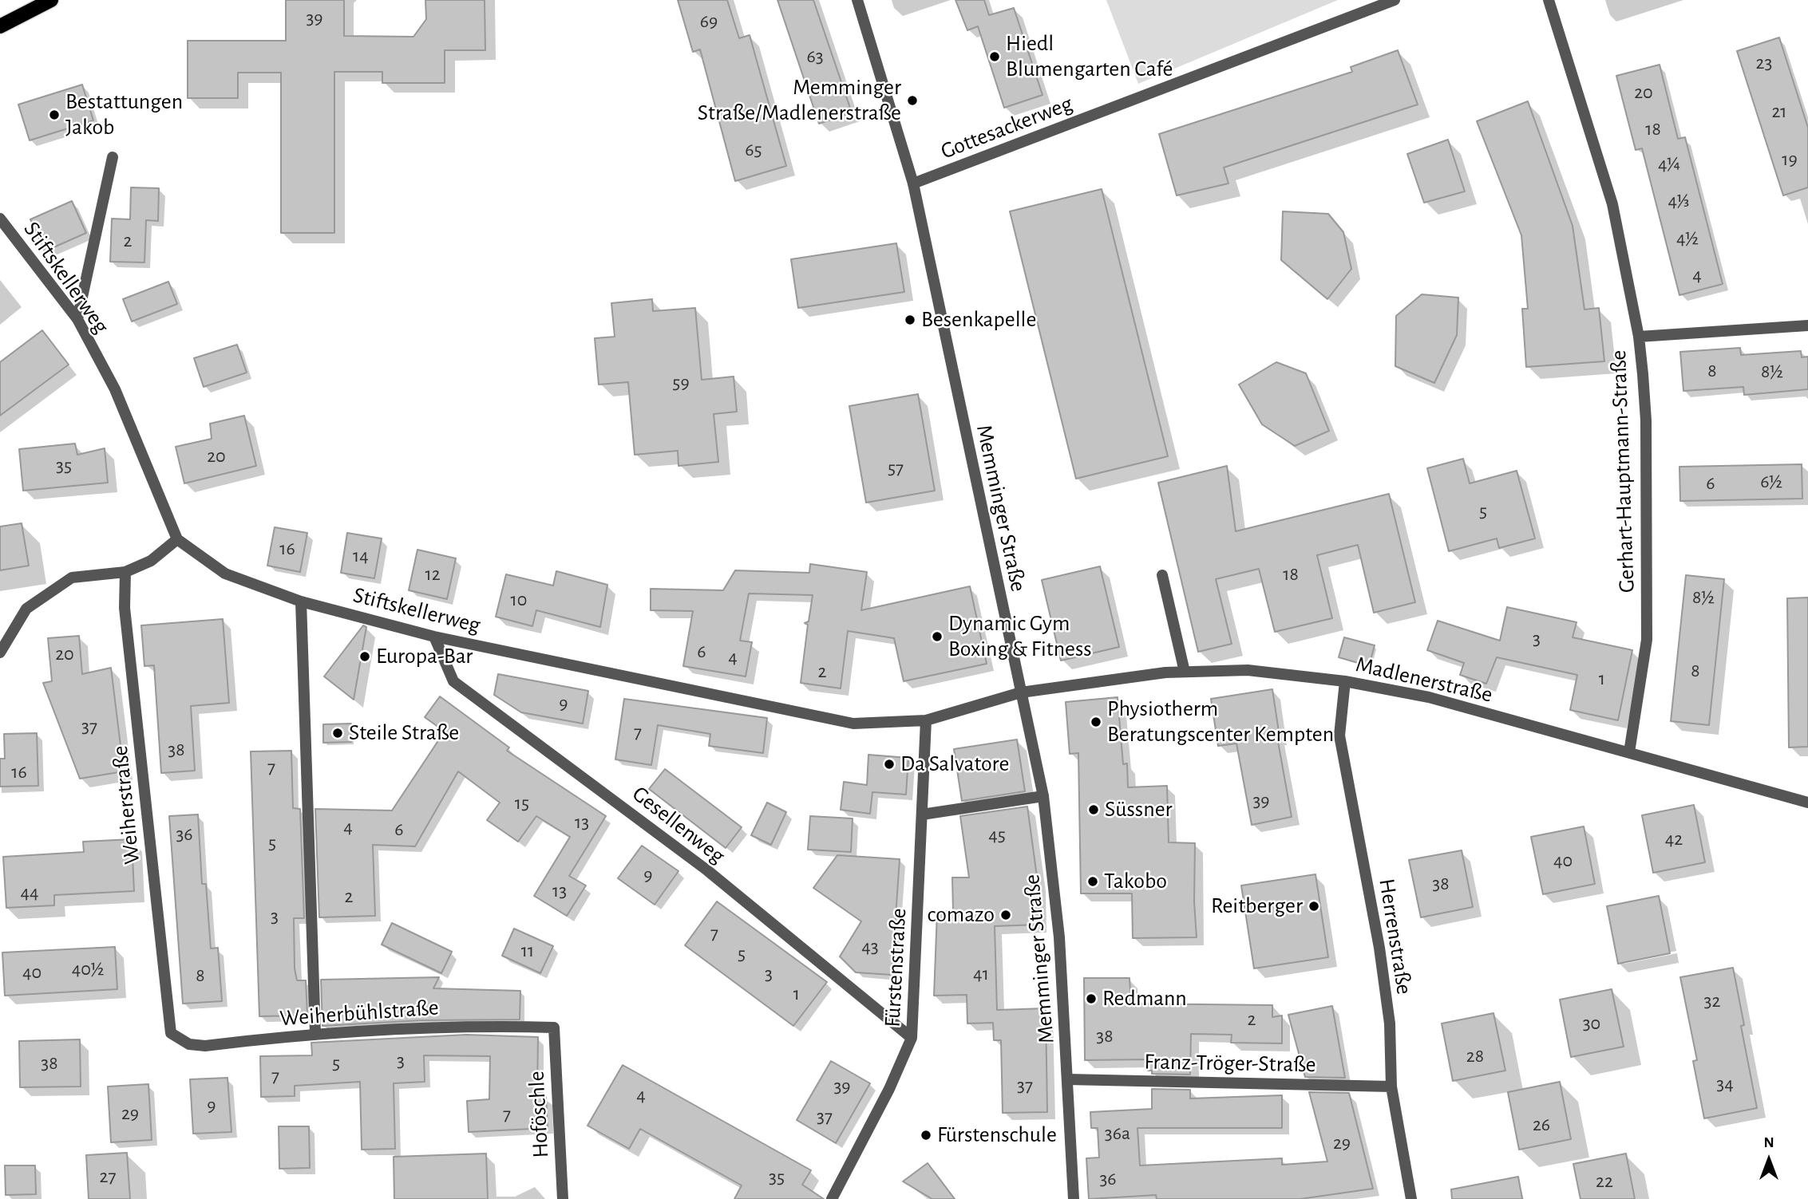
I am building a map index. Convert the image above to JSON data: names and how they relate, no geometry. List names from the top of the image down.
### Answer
{
  "streets": {
    "street": [
      "Gottesackerweg",
      "Stiftskellerweg",
      "Gerhart-Hauptmann-Straße",
      "Memminger Straße",
      "Madlenerstraße",
      "Weiherstraße",
      "Gesellenweg",
      "Herrenstraße",
      "Fürstenstraße",
      "Weiherbühlstraße",
      "Franz-Tröger-Straße",
      "Hoföschle"
    ]
  },
  "crossings": [
    ["Gottesackerweg", "Memminger Straße"],
    ["Stiftskellerweg", "Memminger Straße"],
    ["Stiftskellerweg", "Madlenerstraße"],
    ["Stiftskellerweg", "Gesellenweg"],
    ["Stiftskellerweg", "Fürstenstraße"],
    ["Gerhart-Hauptmann-Straße", "Madlenerstraße"],
    ["Memminger Straße", "Madlenerstraße"],
    ["Memminger Straße", "Franz-Tröger-Straße"],
    ["Madlenerstraße", "Herrenstraße"],
    ["Weiherstraße", "Weiherbühlstraße"],
    ["Gesellenweg", "Fürstenstraße"],
    ["Herrenstraße", "Franz-Tröger-Straße"],
    ["Weiherbühlstraße", "Hoföschle"]
  ],
  "places": [
    "Hiedl Blumengarten Café",
    "Memminger Straße/Madlenerstraße",
    "Bestattungen Jakob",
    "Besenkapelle",
    "Dynamic Gym Boxing & Fitness",
    "Europa-Bar",
    "Physiotherm Beratungscenter Kempten",
    "Steile Straße",
    "Da Salvatore",
    "Süssner",
    "Takobo",
    "Reitberger",
    "comazo",
    "Redmann",
    "Fürstenschule"
  ],
  "house_numbers": [
    "39",
    "69",
    "63",
    "23",
    "20",
    "21",
    "18",
    "65",
    "19",
    "4¼",
    "4⅓",
    "4½",
    "2",
    "4",
    "8",
    "8½",
    "59",
    "20",
    "35",
    "57",
    "6½",
    "6",
    "5",
    "16",
    "14",
    "12",
    "18",
    "8½",
    "10",
    "3",
    "6",
    "20",
    "4",
    "8",
    "2",
    "1",
    "9",
    "37",
    "7",
    "38",
    "7",
    "16",
    "39",
    "15",
    "13",
    "4",
    "6",
    "36",
    "45",
    "42",
    "5",
    "40",
    "9",
    "38",
    "13",
    "44",
    "2",
    "3",
    "7",
    "43",
    "11",
    "5",
    "40½",
    "40",
    "3",
    "41",
    "8",
    "1",
    "32",
    "2",
    "30",
    "38",
    "28",
    "3",
    "38",
    "5",
    "7",
    "34",
    "37",
    "39",
    "4",
    "9",
    "29",
    "7",
    "37",
    "26",
    "36a",
    "29",
    "27",
    "35",
    "36",
    "22"
  ],
  "north": "top"
}
